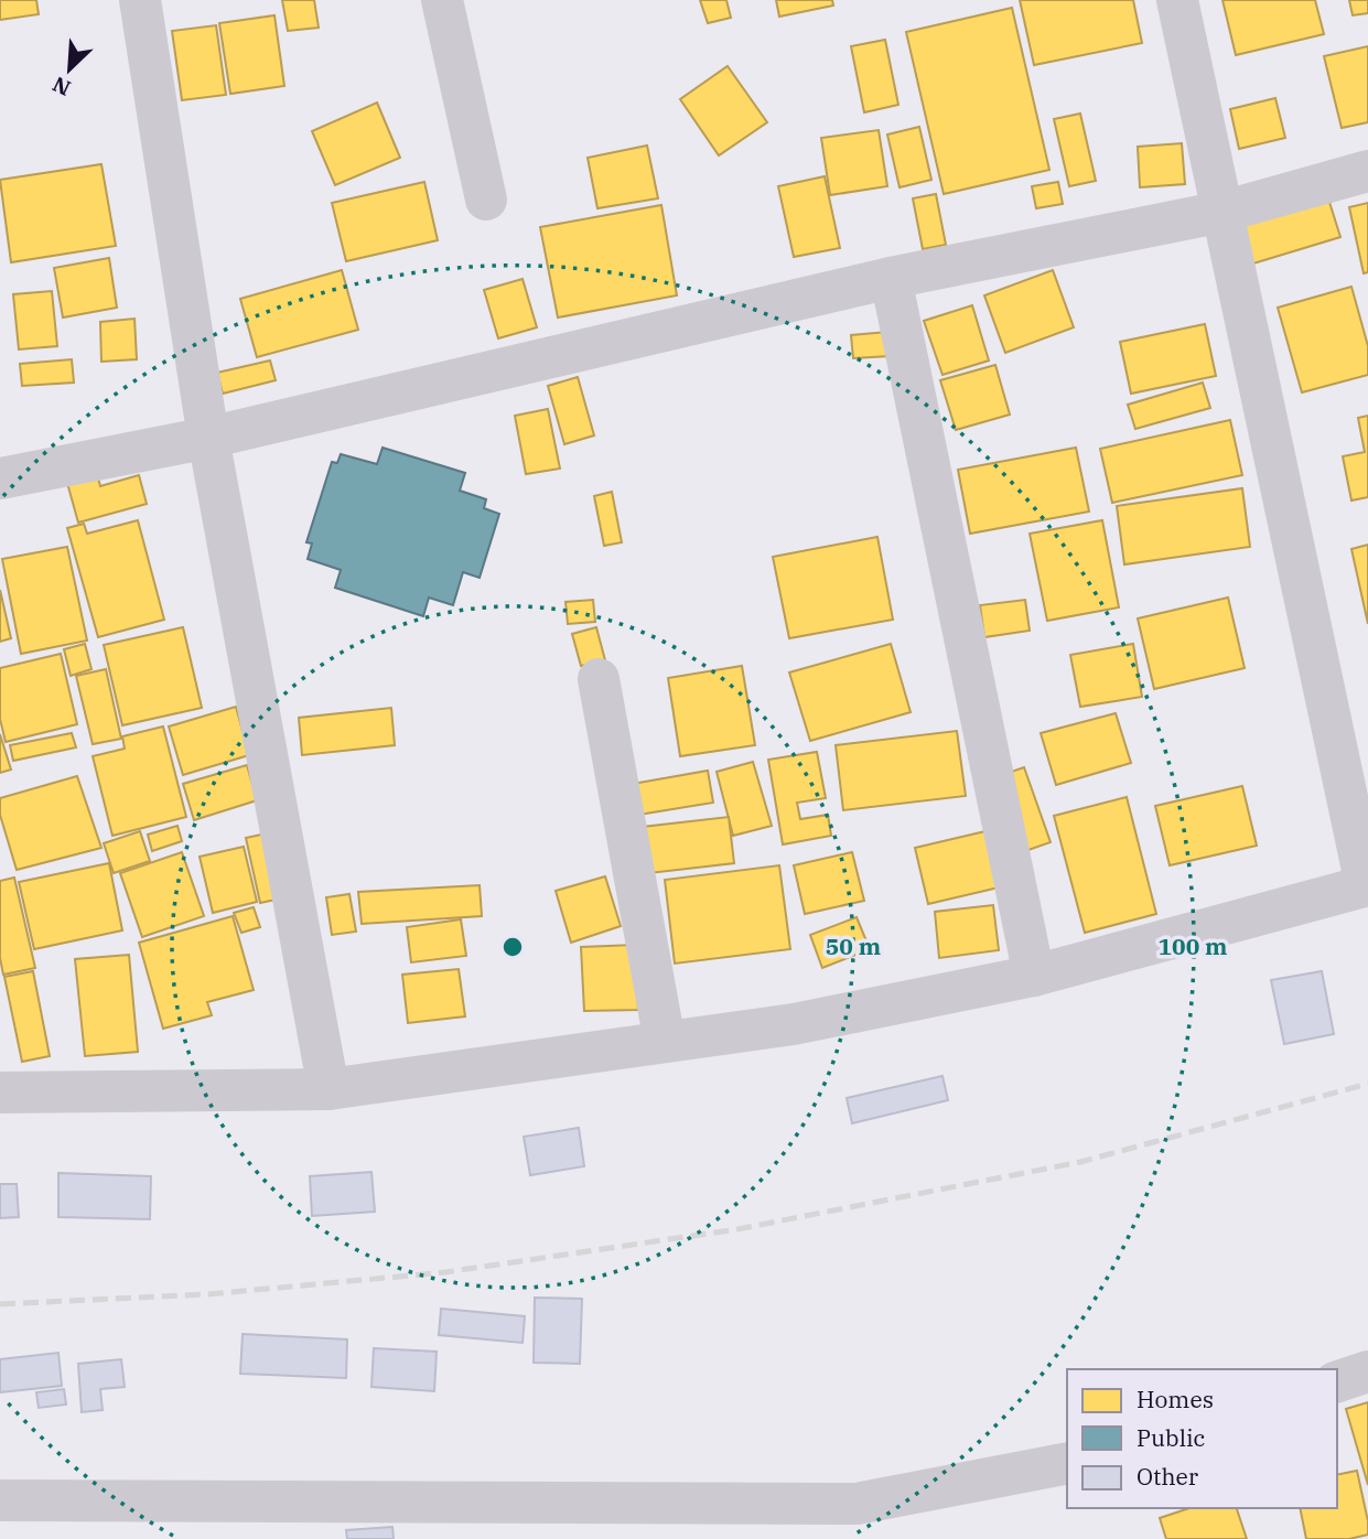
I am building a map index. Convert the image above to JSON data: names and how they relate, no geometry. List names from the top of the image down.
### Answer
{
  "legend": ["Homes", "Public", "Other"],
  "north": "bottom left",
  "rings": ["50 m", "100 m"]
}
